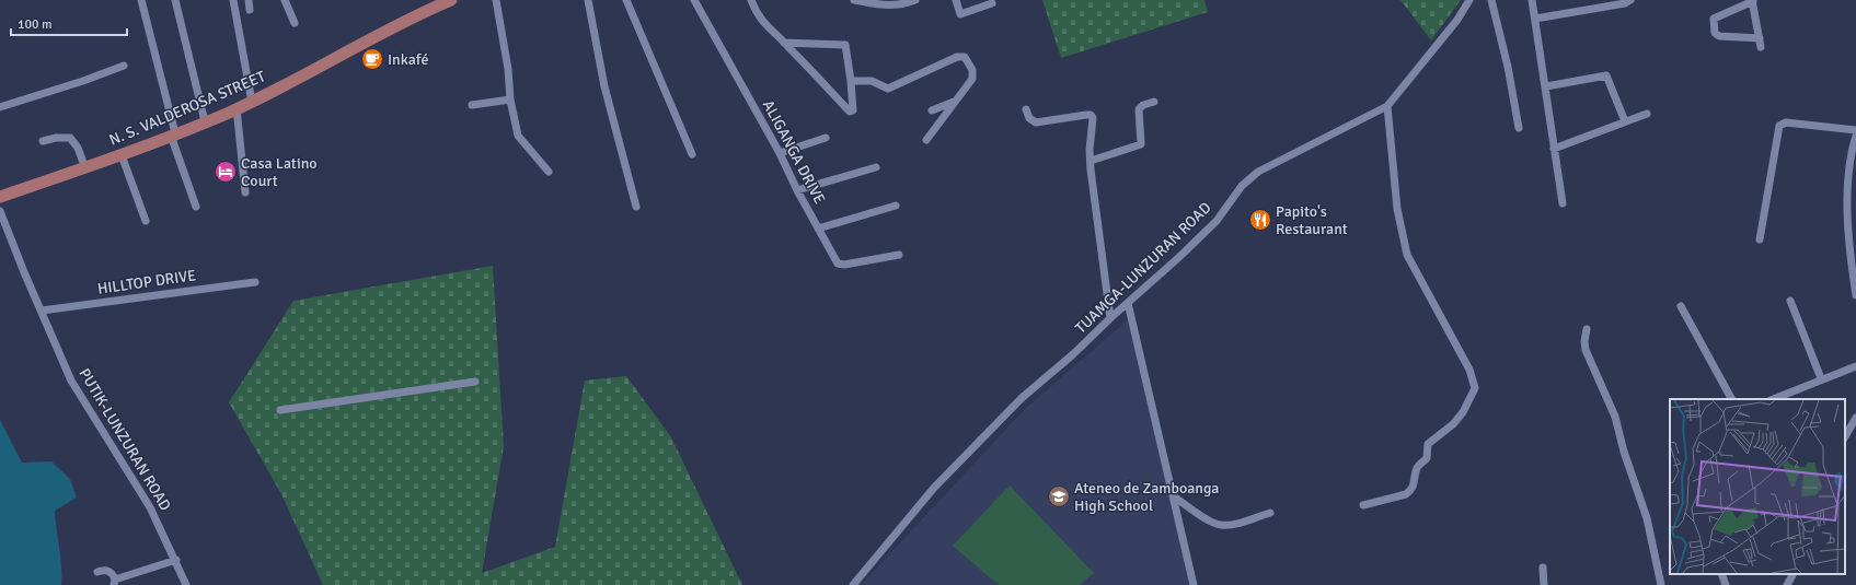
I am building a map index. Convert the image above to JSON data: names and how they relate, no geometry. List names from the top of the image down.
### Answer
{
  "streets": {
    "main road": ["N. S. VALDEROSA STREET"],
    "street": [
      "ALIGANGA DRIVE",
      "TUAMGA-LUNZURAN ROAD",
      "HILLTOP DRIVE",
      "PUTIK-LUNZURAN ROAD"
    ]
  },
  "crossings": [
    ["HILLTOP DRIVE", "PUTIK-LUNZURAN ROAD"]
  ],
  "places": {
    "cafe": ["Inkafé"],
    "hotel": ["Casa Latino Court"],
    "restaurant": ["Papito's Restaurant"],
    "school or university": ["Ateneo de Zamboanga High School"]
  },
  "scale_bar": "100 m"
}
